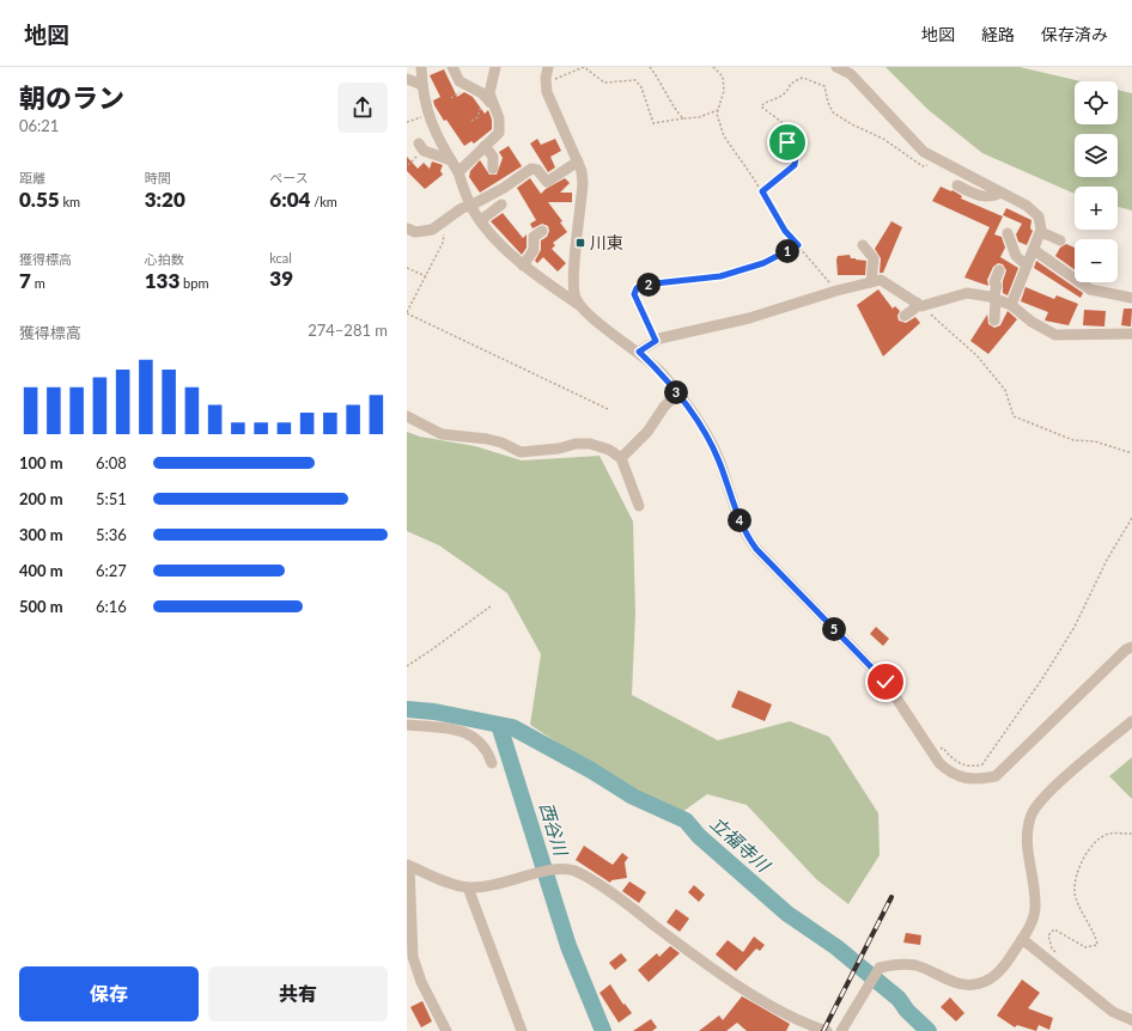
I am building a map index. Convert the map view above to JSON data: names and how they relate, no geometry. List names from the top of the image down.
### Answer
{
  "water": ["西谷川", "立福寺川"],
  "places": {
    "transit": ["川東"]
  },
  "page": {
    "header": "地図",
    "nav": ["地図", "経路", "保存済み"],
    "heading": ["朝のラン", "06:21"],
    "map_buttons": ["+", "−"],
    "stats": [
      ["距離", "0.55 km"],
      ["時間", "3:20"],
      ["ペース", "6:04 /km"],
      ["獲得標高", "7 m"],
      ["心拍数", "133 bpm"],
      ["kcal", "39"]
    ],
    "pins": [
      "1",
      "2",
      "3",
      "4",
      "5"
    ],
    "chart": ["獲得標高", "274–281 m"],
    "list": [
      {
        "name": "100 m",
        "note": "6:08"
      },
      {
        "name": "200 m",
        "note": "5:51"
      },
      {
        "name": "300 m",
        "note": "5:36"
      },
      {
        "name": "400 m",
        "note": "6:27"
      },
      {
        "name": "500 m",
        "note": "6:16"
      }
    ],
    "buttons": ["保存", "共有"]
  }
}
